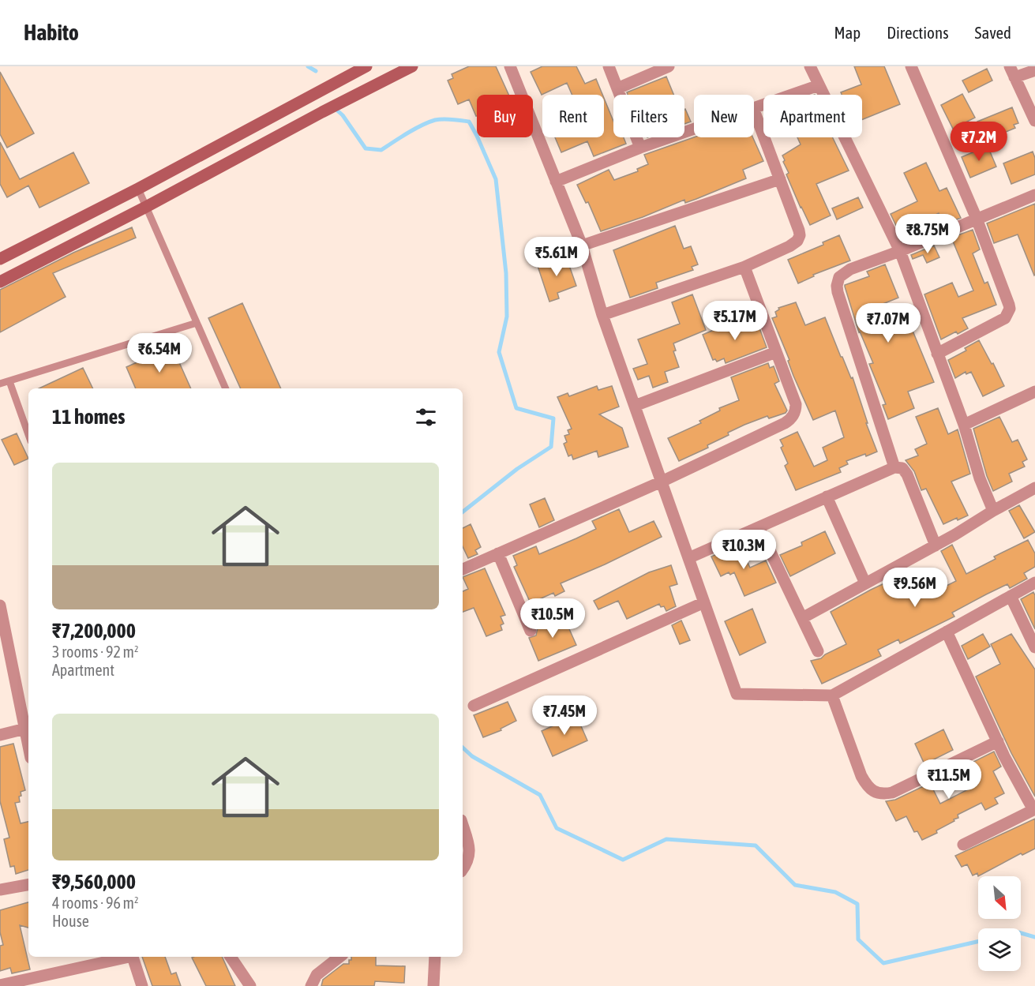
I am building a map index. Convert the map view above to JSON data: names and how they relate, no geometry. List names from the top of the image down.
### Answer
{
  "north": "bottom right",
  "page": {
    "header": "Habito",
    "nav": ["Map", "Directions", "Saved"],
    "chip": [
      "Buy",
      "Rent",
      "Filters",
      "New",
      "Apartment"
    ],
    "price": [
      "₹7.2M",
      "₹8.75M",
      "₹5.61M",
      "₹5.17M",
      "₹7.07M",
      "₹6.54M",
      "₹10.3M",
      "₹9.56M",
      "₹10.5M",
      "₹7.45M",
      "₹11.5M"
    ],
    "heading": "11 homes",
    "list": [
      {
        "name": "₹7,200,000",
        "note": "3 rooms · 92 m² · Apartment"
      },
      {
        "name": "₹9,560,000",
        "note": "4 rooms · 96 m² · House"
      }
    ]
  }
}
